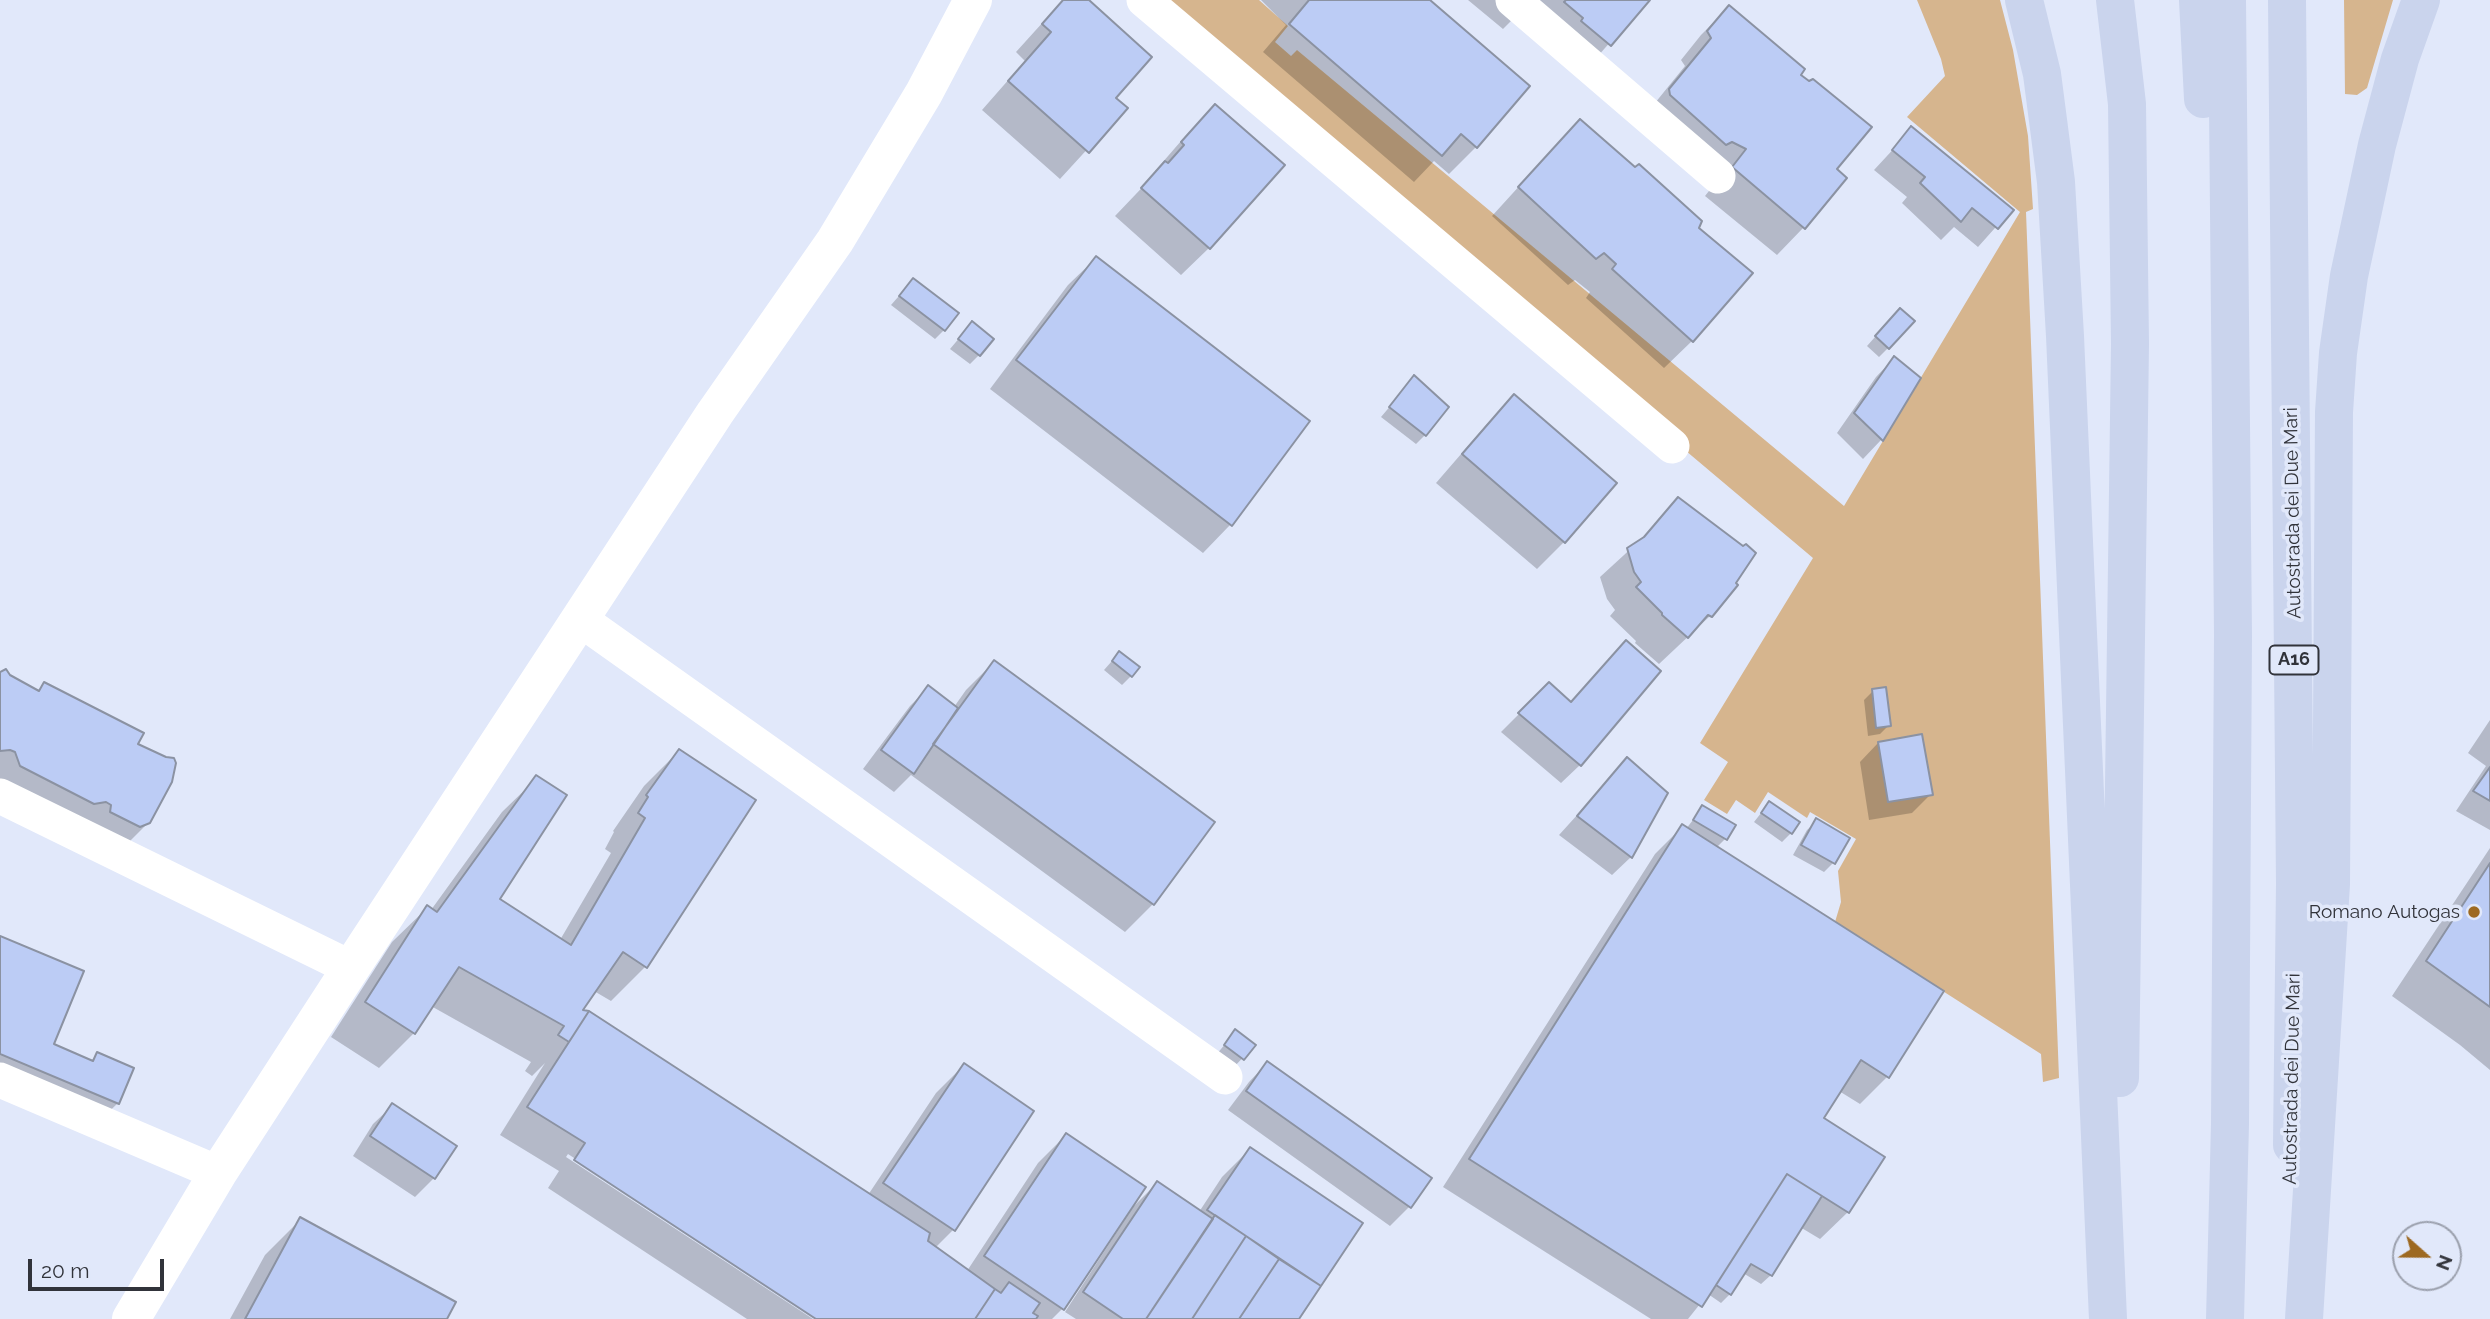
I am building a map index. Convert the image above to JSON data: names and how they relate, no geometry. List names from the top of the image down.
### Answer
{
  "streets": {
    "highway": ["Autostrada dei Due Mari", "A16"]
  },
  "places": ["Romano Autogas"],
  "scale_bar": "20 m",
  "north": "right"
}
